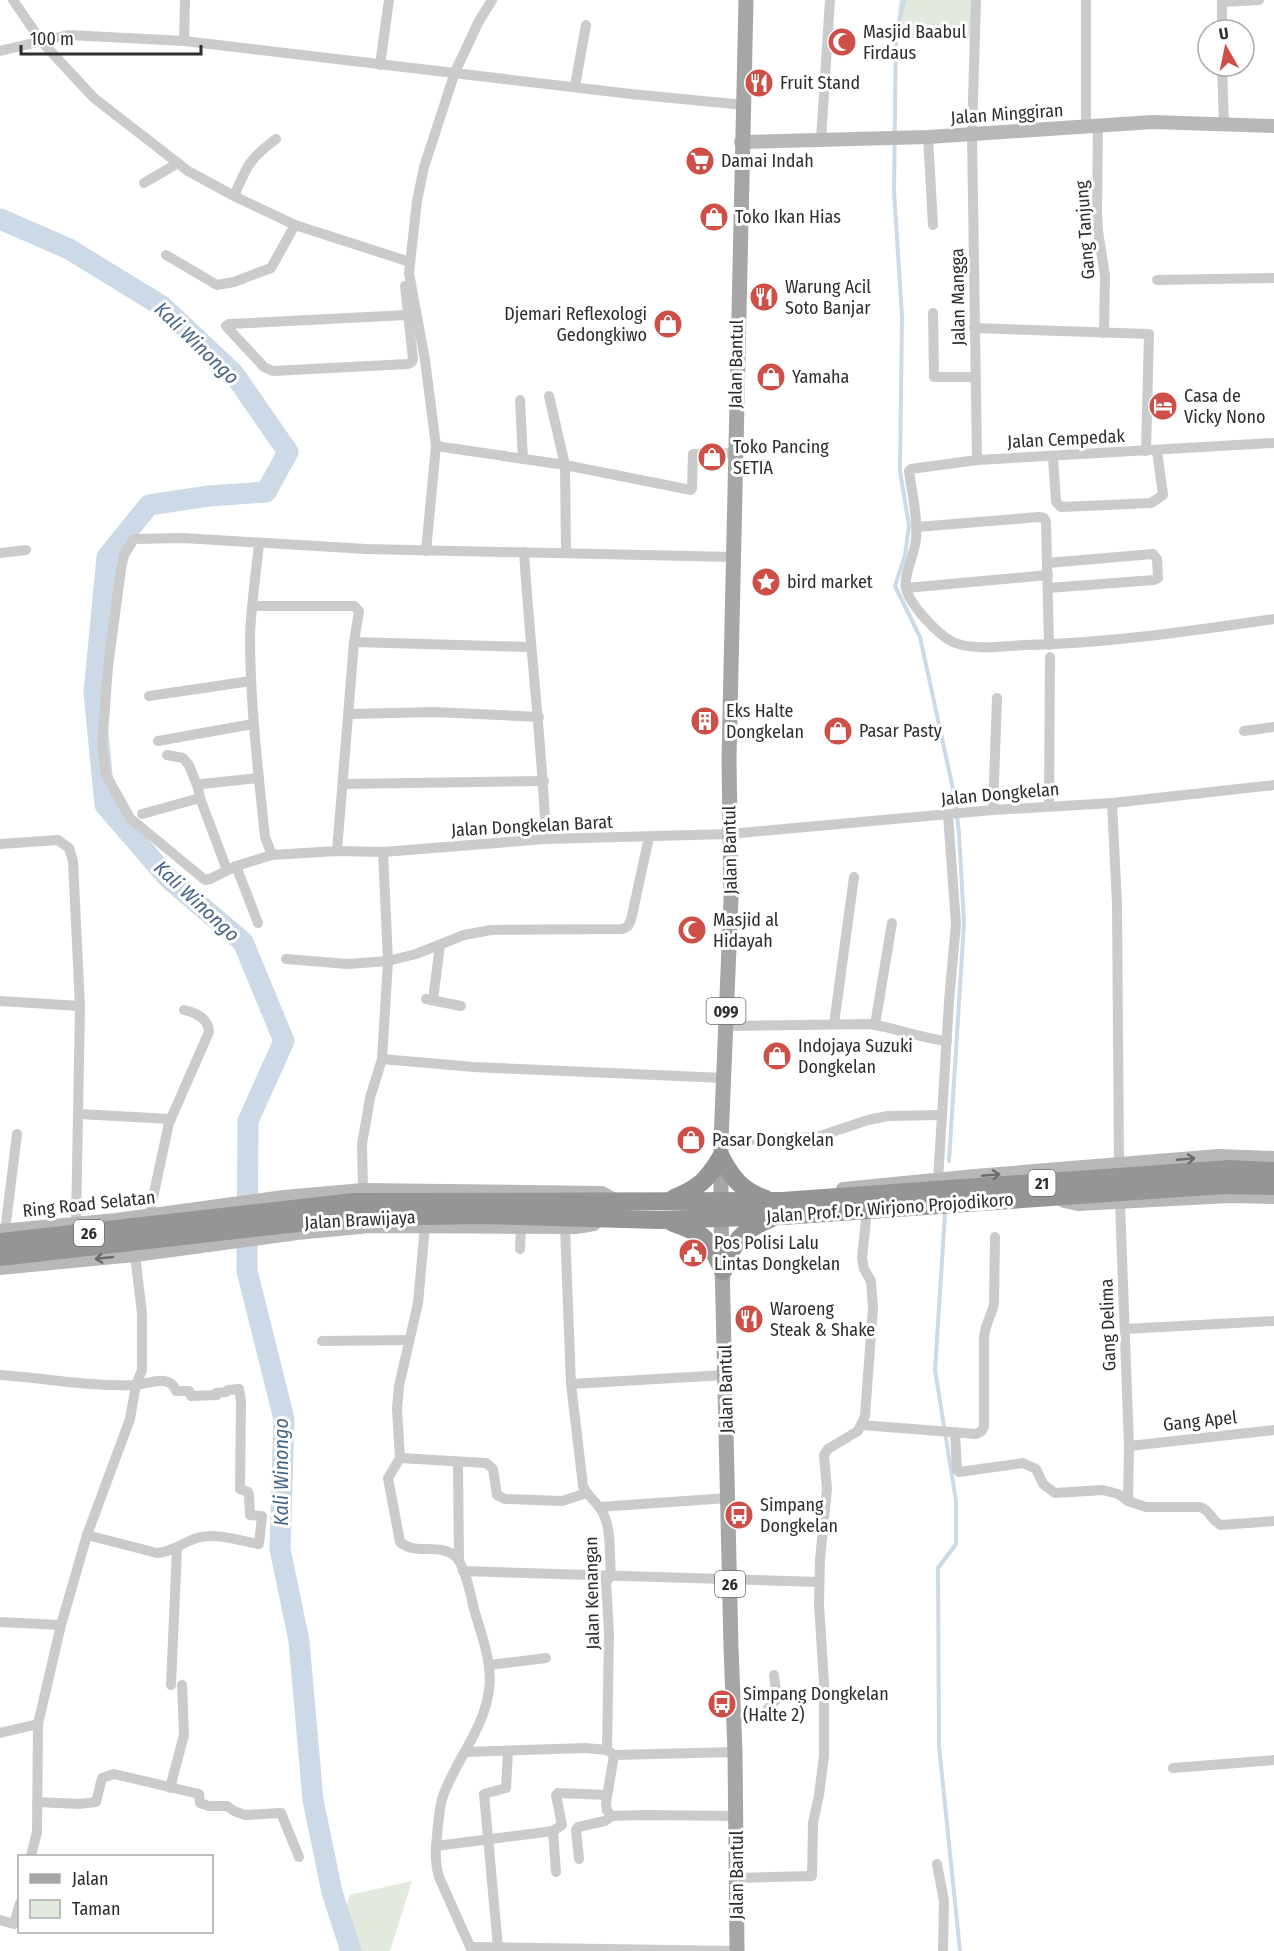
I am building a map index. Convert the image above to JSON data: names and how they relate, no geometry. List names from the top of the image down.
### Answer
{
  "streets": {
    "highway": [
      "21",
      "Jalan Prof. Dr. Wirjono Projodikoro",
      "Jalan Brawijaya",
      "26"
    ],
    "main road": ["Jalan Bantul", "099"],
    "street": [
      "Jalan Minggiran",
      "Gang Tanjung",
      "Jalan Mangga",
      "Jalan Cempedak",
      "Jalan Dongkelan",
      "Jalan Dongkelan Barat",
      "Ring Road Selatan",
      "Gang Delima",
      "Gang Apel",
      "Jalan Kenangan"
    ]
  },
  "crossings": [
    ["Jalan Minggiran", "Gang Tanjung"],
    ["Jalan Minggiran", "Jalan Mangga"],
    ["Jalan Minggiran", "Jalan Bantul"],
    ["Jalan Mangga", "Jalan Cempedak"],
    ["Jalan Bantul", "Jalan Dongkelan"],
    ["Jalan Bantul", "Jalan Dongkelan Barat"],
    ["Jalan Bantul", "Jalan Prof. Dr. Wirjono Projodikoro"],
    ["Jalan Bantul", "Jalan Brawijaya"],
    ["Jalan Dongkelan", "Jalan Dongkelan Barat"],
    ["21", "Jalan Prof. Dr. Wirjono Projodikoro"],
    ["Ring Road Selatan", "Jalan Brawijaya"],
    ["Jalan Prof. Dr. Wirjono Projodikoro", "Jalan Brawijaya"],
    ["Gang Delima", "Gang Apel"]
  ],
  "water": ["Kali Winongo"],
  "places": {
    "mosque": ["Masjid Baabul Firdaus", "Masjid al Hidayah"],
    "restaurant": ["Fruit Stand", "Warung Acil Soto Banjar", "Waroeng Steak & Shake"],
    "supermarket": ["Damai Indah"],
    "shop": [
      "Toko Ikan Hias",
      "Djemari Reflexologi Gedongkiwo",
      "Yamaha",
      "Toko Pancing SETIA",
      "Pasar Pasty",
      "Indojaya Suzuki Dongkelan",
      "Pasar Dongkelan"
    ],
    "hotel": ["Casa de Vicky Nono"],
    "place": ["bird market"],
    "building": ["Eks Halte Dongkelan"],
    "public building": ["Pos Polisi Lalu Lintas Dongkelan"],
    "bus stop": ["Simpang Dongkelan", "Simpang Dongkelan (Halte 2)"]
  },
  "legend": ["Jalan", "Taman"],
  "scale_bar": "100 m",
  "north": "top"
}
